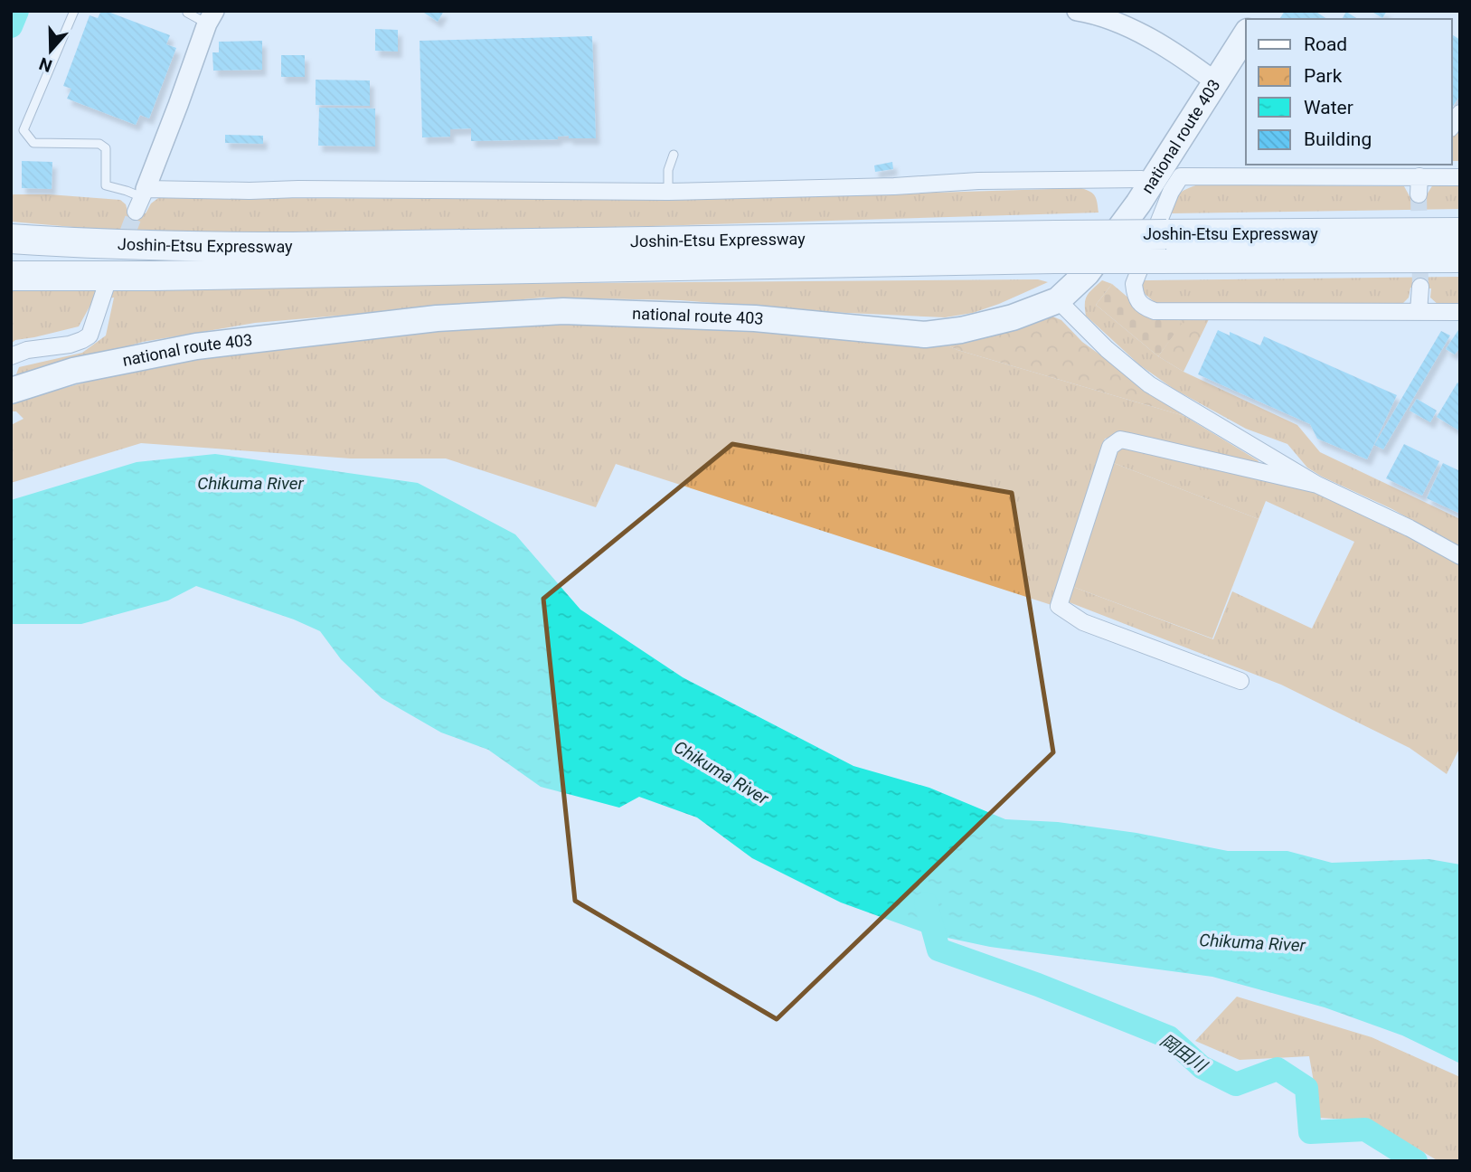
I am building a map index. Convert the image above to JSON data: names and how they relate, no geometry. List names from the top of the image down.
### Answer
{
  "streets": {
    "highway": ["national route 403", "Joshin-Etsu Expressway"]
  },
  "water": ["Chikuma River", "岡田川"],
  "legend": [
    "Road",
    "Park",
    "Water",
    "Building"
  ],
  "north": "bottom"
}
